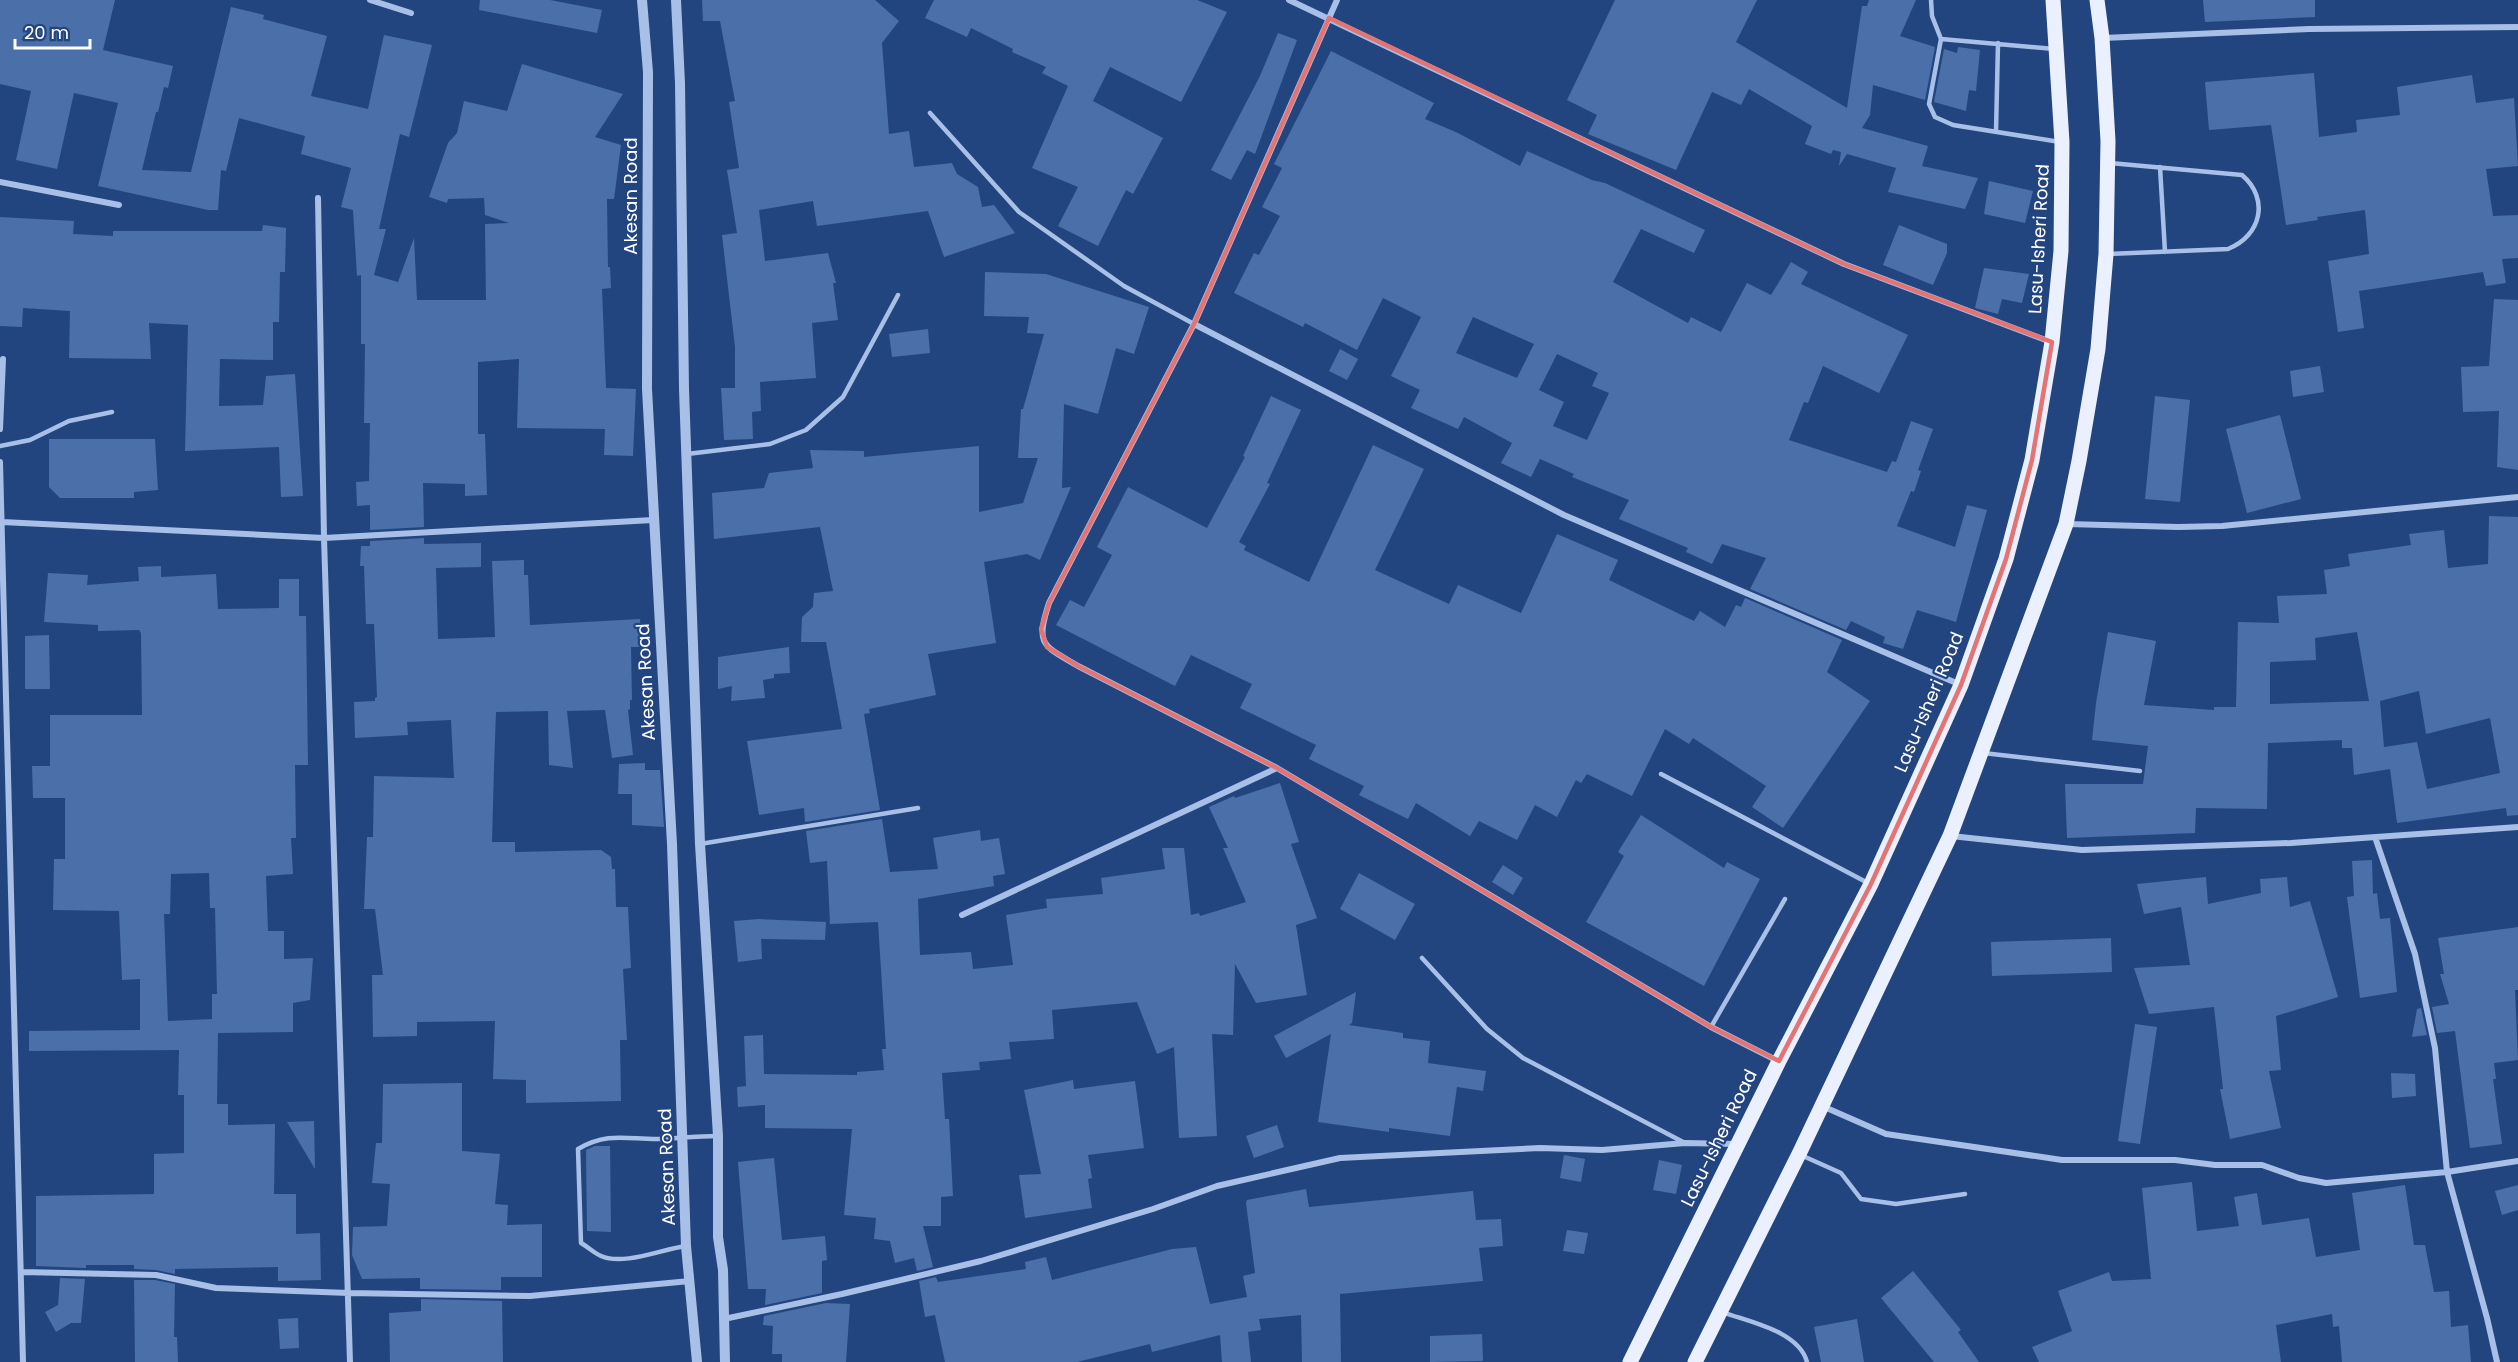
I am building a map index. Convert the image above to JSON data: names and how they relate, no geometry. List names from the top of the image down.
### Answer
{
  "streets": {
    "main road": ["Lasu-Isheri Road"],
    "street": ["Akesan Road"]
  },
  "scale_bar": "20 m"
}
